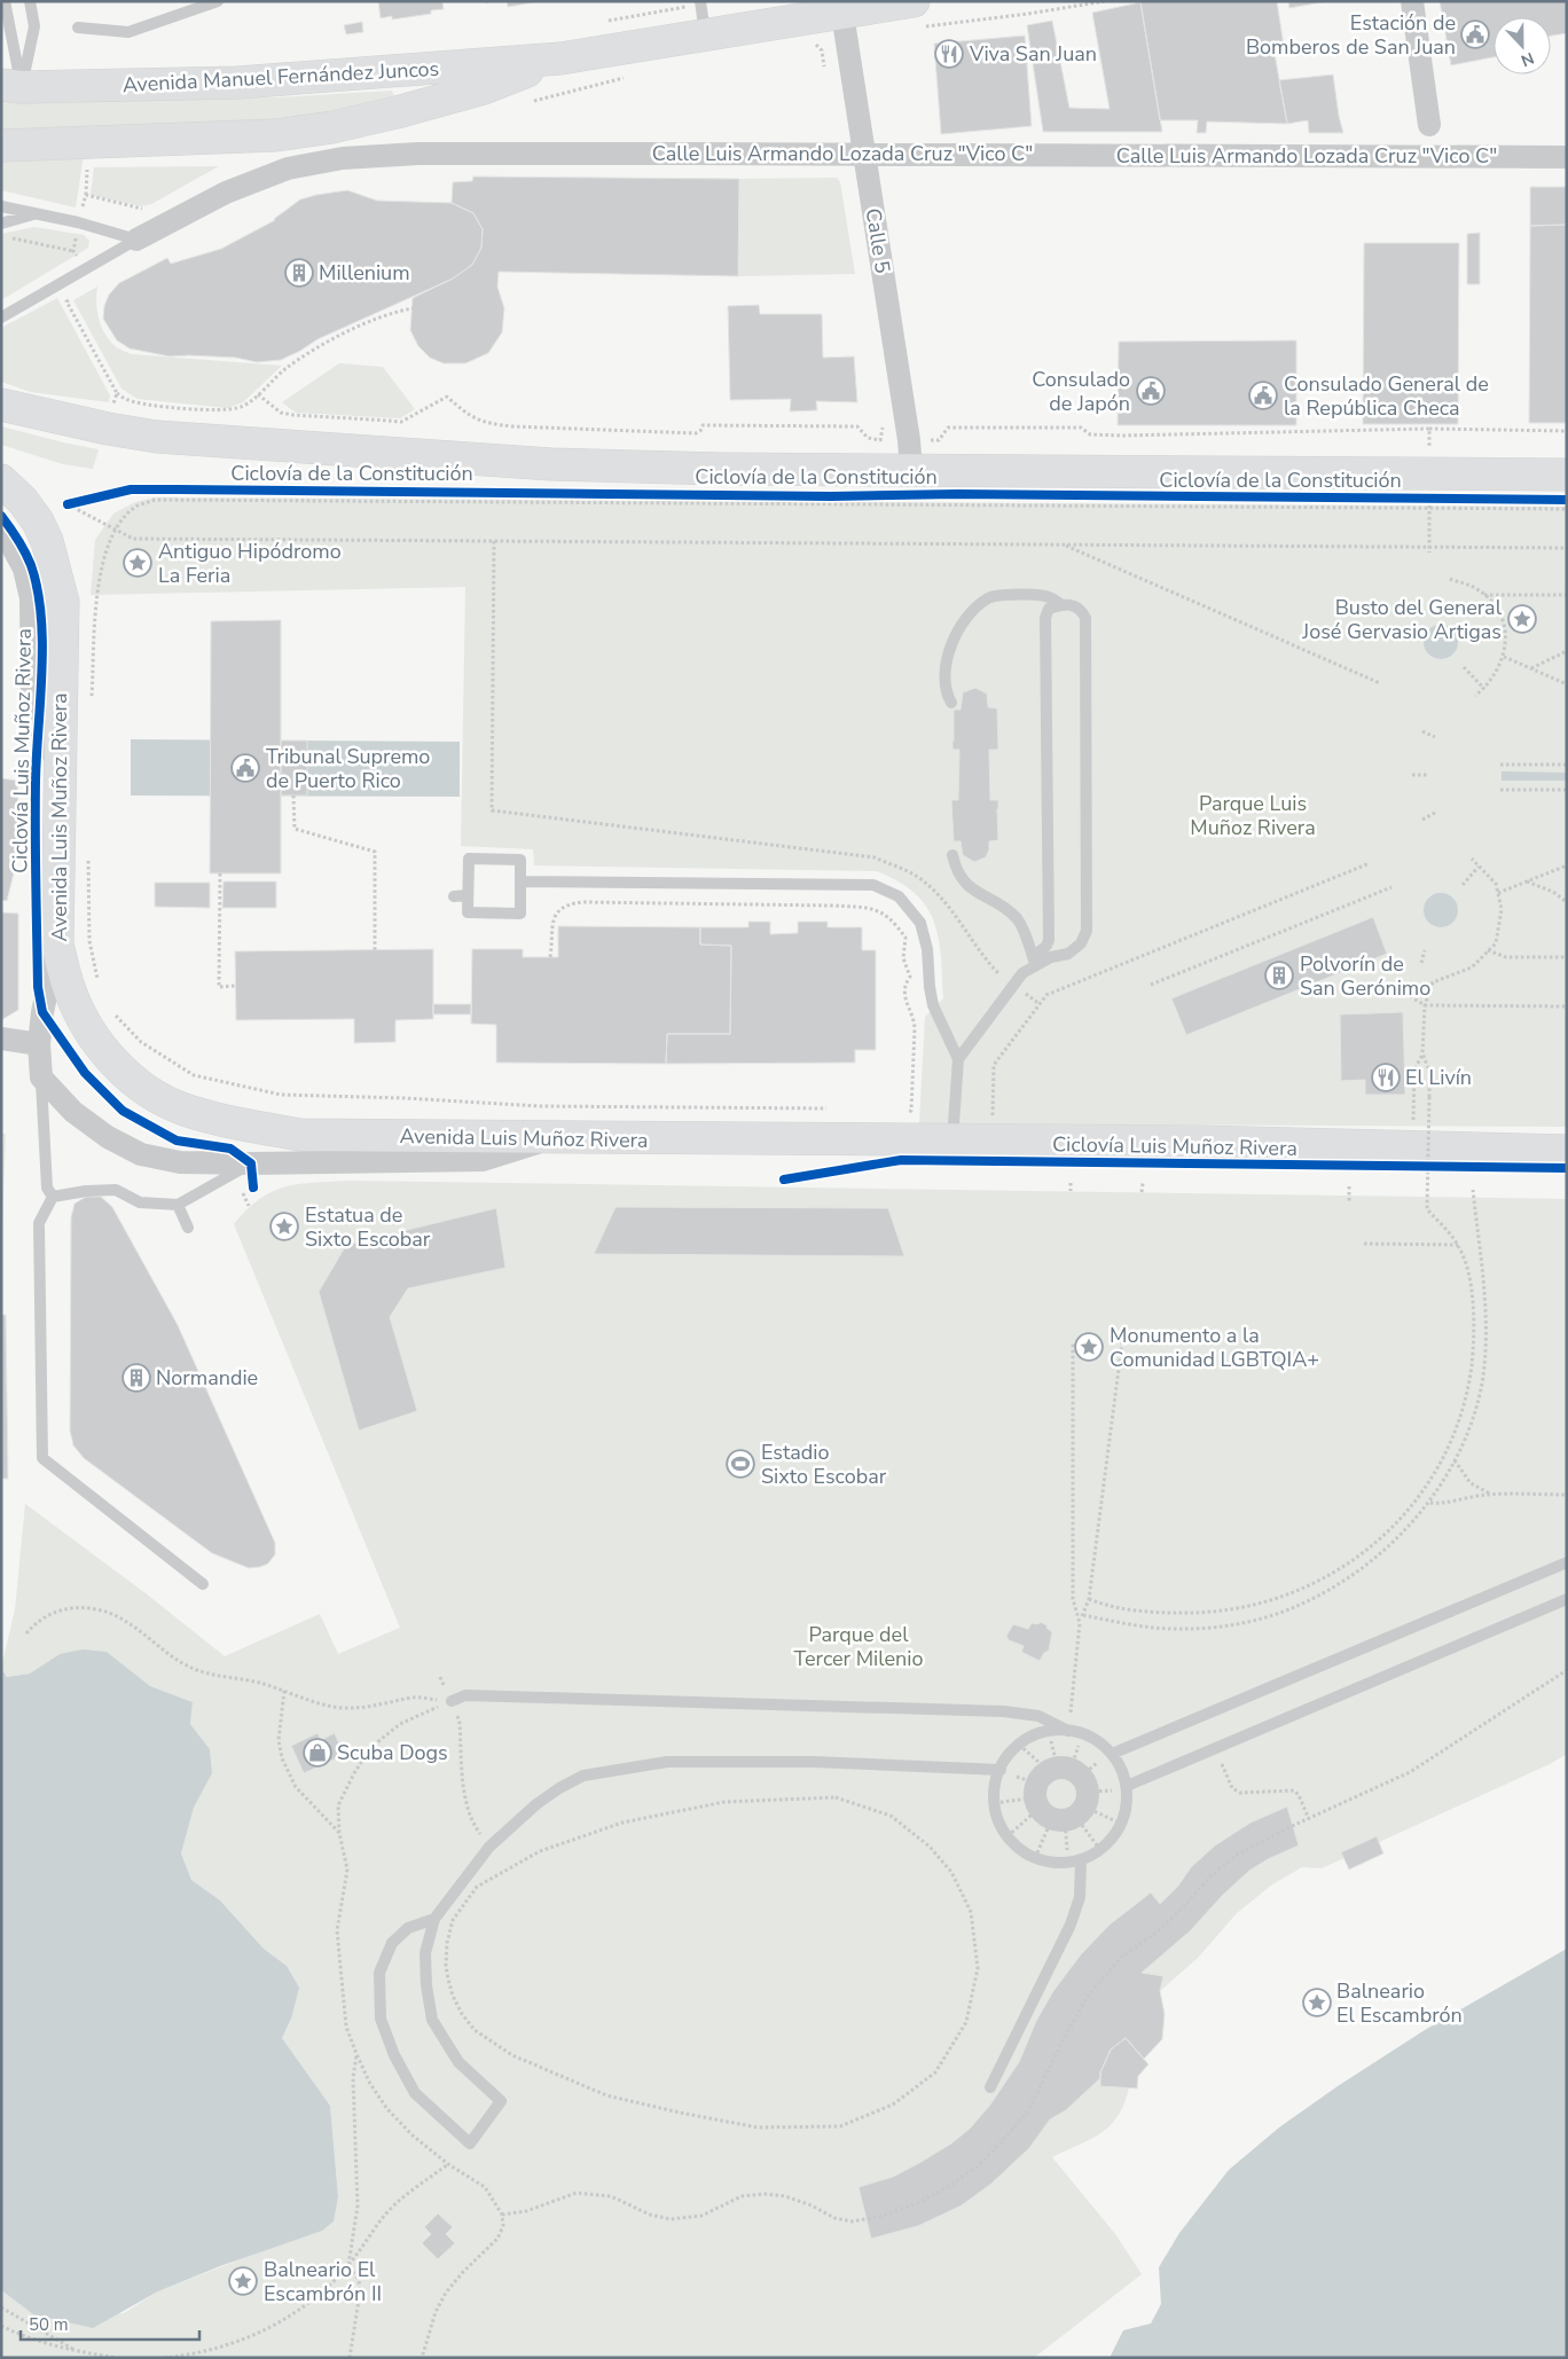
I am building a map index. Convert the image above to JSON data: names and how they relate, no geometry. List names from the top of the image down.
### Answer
{
  "streets": {
    "main road": ["Avenida Manuel Fernández Juncos", "Avenida Luis Muñoz Rivera"],
    "street": ["Calle Luis Armando Lozada Cruz \"Vico C\"", "Calle 5"],
    "cycle path": ["Ciclovía de la Constitución", "Ciclovía Luis Muñoz Rivera"]
  },
  "crossings": [
    ["Avenida Manuel Fernández Juncos", "Calle 5"],
    ["Calle Luis Armando Lozada Cruz \"Vico C\"", "Calle 5"],
    ["Calle 5", "Ciclovía de la Constitución"]
  ],
  "parks": ["Parque Luis Muñoz Rivera", "Parque del Tercer Milenio"],
  "places": {
    "public building": [
      "Estación de Bomberos de San Juan",
      "Consulado de Japón",
      "Consulado General de la República Checa",
      "Tribunal Supremo de Puerto Rico"
    ],
    "restaurant": ["Viva San Juan", "El Livín"],
    "building": ["Millenium", "Polvorín de San Gerónimo", "Normandie"],
    "place": [
      "Antiguo Hipódromo La Feria",
      "Busto del General José Gervasio Artigas",
      "Estatua de Sixto Escobar",
      "Monumento a la Comunidad LGBTQIA+",
      "Balneario El Escambrón",
      "Balneario El Escambrón II"
    ],
    "sports": ["Estadio Sixto Escobar"],
    "shop": ["Scuba Dogs"]
  },
  "scale_bar": "50 m",
  "north": "bottom"
}
